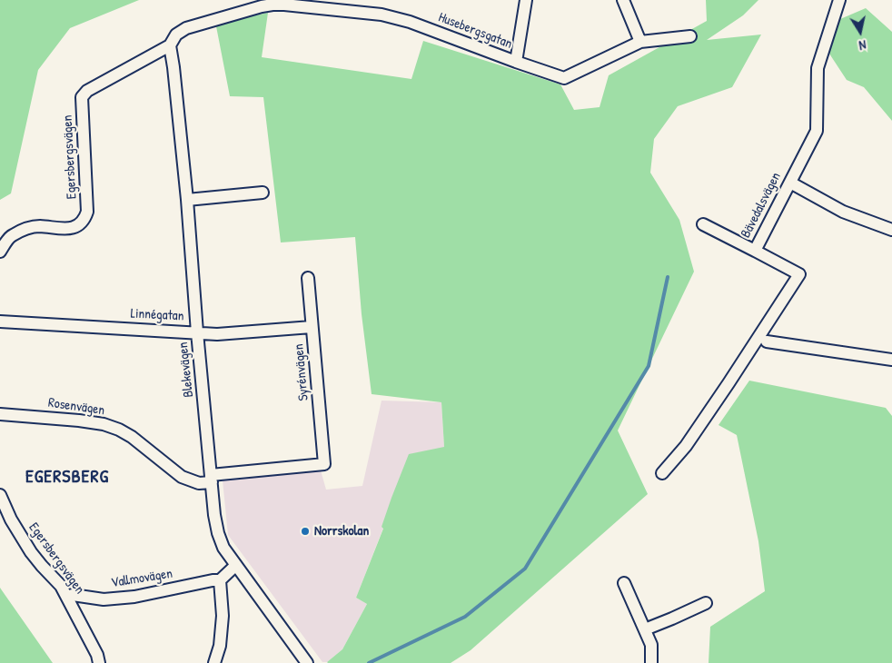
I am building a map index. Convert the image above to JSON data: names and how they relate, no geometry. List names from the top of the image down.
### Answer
{
  "streets": {
    "street": [
      "Husebergsgatan",
      "Egersbergsvägen",
      "Bävedalsvägen",
      "Linnégatan",
      "Blekevägen",
      "Syrénvägen",
      "Rosenvägen",
      "Vallmovägen"
    ]
  },
  "crossings": [
    ["Husebergsgatan", "Egersbergsvägen"],
    ["Husebergsgatan", "Blekevägen"],
    ["Egersbergsvägen", "Blekevägen"],
    ["Egersbergsvägen", "Vallmovägen"],
    ["Linnégatan", "Blekevägen"],
    ["Linnégatan", "Syrénvägen"],
    ["Blekevägen", "Rosenvägen"],
    ["Syrénvägen", "Rosenvägen"]
  ],
  "districts": ["EGERSBERG"],
  "places": ["Norrskolan"],
  "north": "bottom"
}
